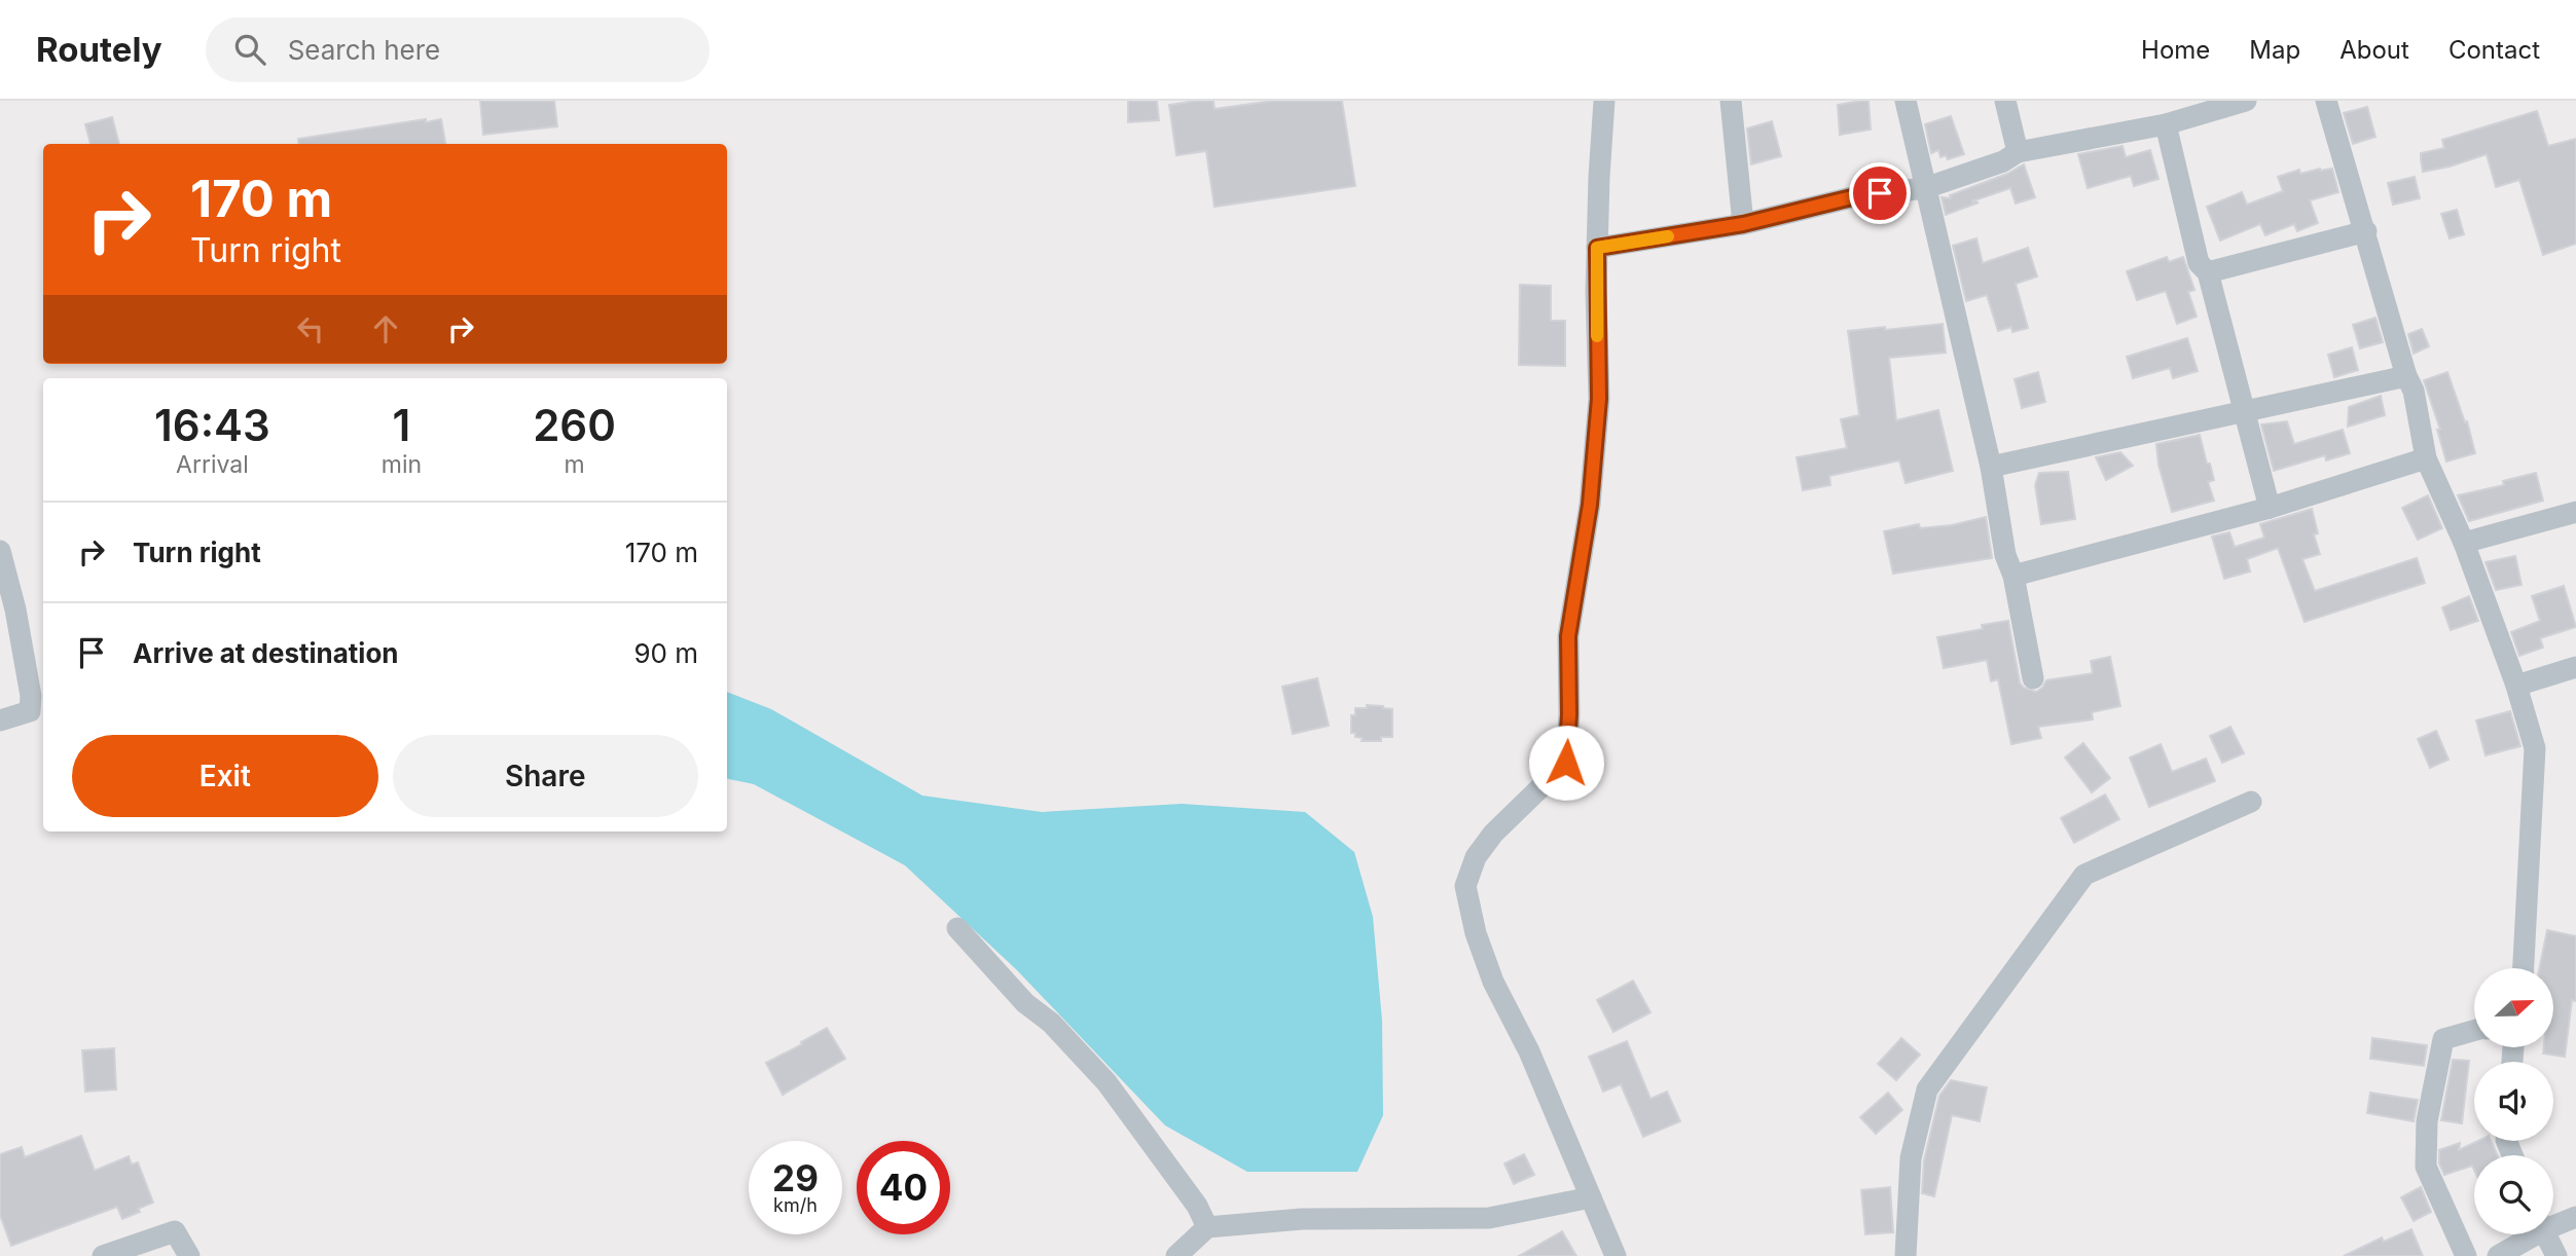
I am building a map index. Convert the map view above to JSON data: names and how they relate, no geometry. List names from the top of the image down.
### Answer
{
  "north": "right",
  "page": {
    "header": "Routely",
    "search": "Search here",
    "nav": [
      "Home",
      "Map",
      "About",
      "Contact"
    ],
    "turn": ["170 m", "Turn right"],
    "eta": [
      "16:43",
      "Arrival",
      "1",
      "min",
      "260",
      "m"
    ],
    "list": [
      {
        "name": "Turn right",
        "value": "170 m"
      },
      {
        "name": "Arrive at destination",
        "value": "90 m"
      }
    ],
    "buttons": ["Exit", "Share"],
    "speed": "29 km/h",
    "limit": "40"
  }
}
